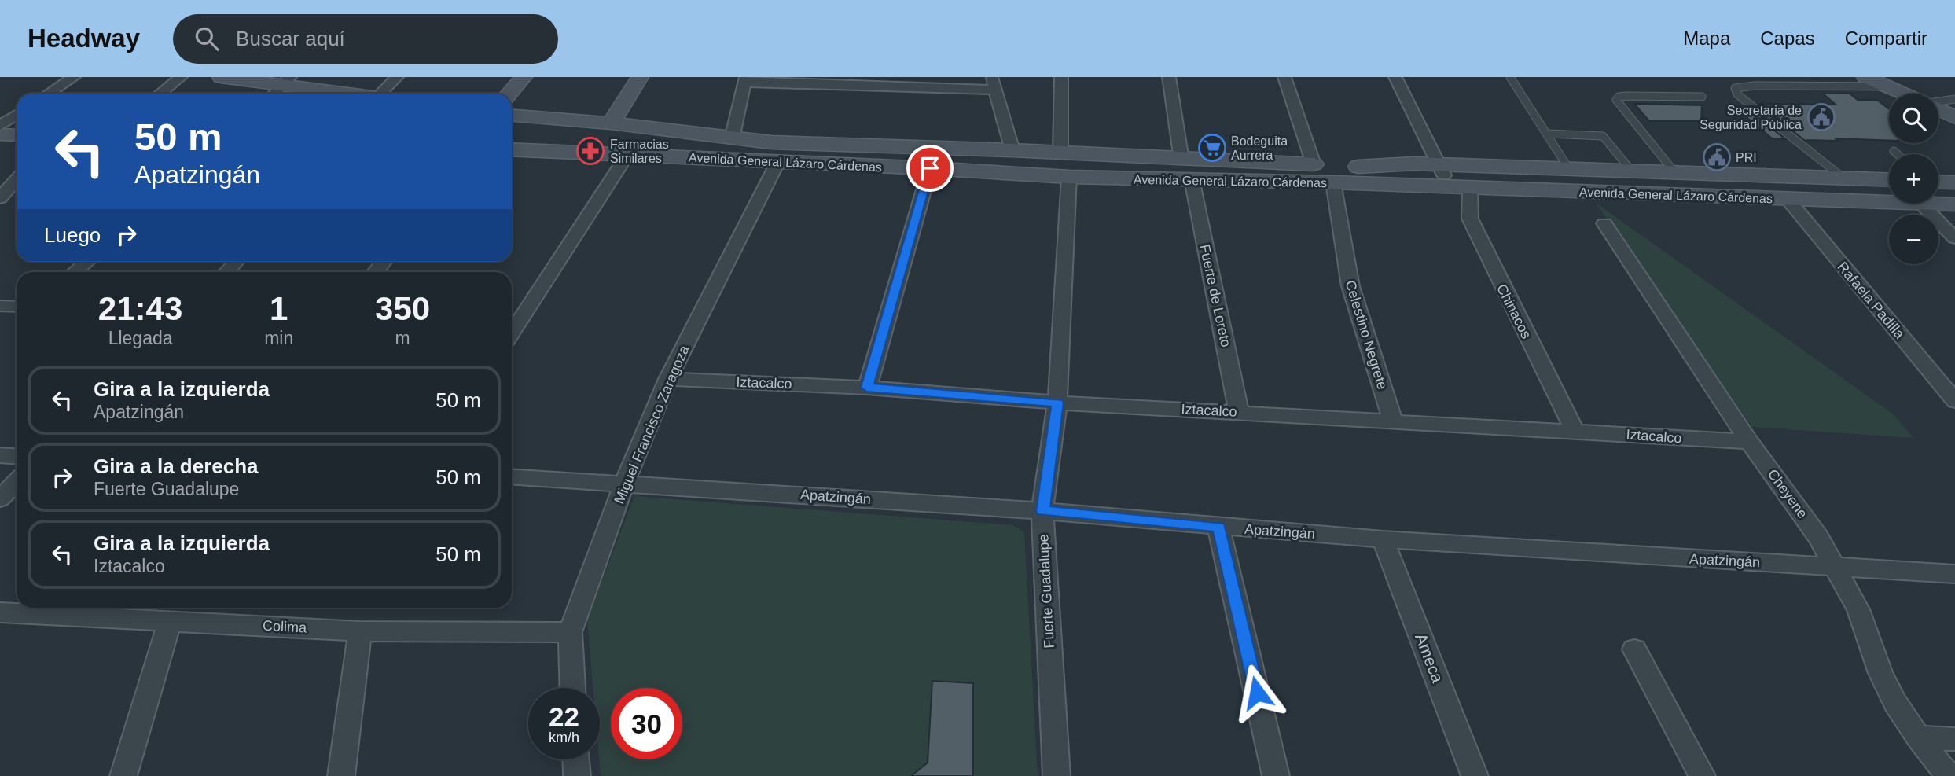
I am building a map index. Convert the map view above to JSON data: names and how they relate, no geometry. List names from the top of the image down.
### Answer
{
  "streets": {
    "street": [
      "Avenida General Lázaro Cárdenas",
      "Fuerte de Loreto",
      "Rafaela Padilla",
      "Chinacos",
      "Celestino Negrete",
      "Iztacalco",
      "Miguel Francisco Zaragoza",
      "Cheyene",
      "Apatzingán",
      "Fuerte Guadalupe",
      "Colima",
      "Ameca"
    ]
  },
  "crossings": [
    ["Avenida General Lázaro Cárdenas", "Fuerte de Loreto"],
    ["Avenida General Lázaro Cárdenas", "Rafaela Padilla"],
    ["Avenida General Lázaro Cárdenas", "Chinacos"],
    ["Avenida General Lázaro Cárdenas", "Celestino Negrete"],
    ["Avenida General Lázaro Cárdenas", "Miguel Francisco Zaragoza"],
    ["Avenida General Lázaro Cárdenas", "Fuerte Guadalupe"],
    ["Fuerte de Loreto", "Iztacalco"],
    ["Chinacos", "Iztacalco"],
    ["Celestino Negrete", "Iztacalco"],
    ["Iztacalco", "Miguel Francisco Zaragoza"],
    ["Iztacalco", "Cheyene"],
    ["Iztacalco", "Fuerte Guadalupe"],
    ["Miguel Francisco Zaragoza", "Apatzingán"],
    ["Miguel Francisco Zaragoza", "Colima"],
    ["Cheyene", "Apatzingán"],
    ["Apatzingán", "Fuerte Guadalupe"],
    ["Apatzingán", "Ameca"]
  ],
  "places": {
    "public building": ["Secretaria de Seguridad Pública", "PRI"],
    "supermarket": ["Bodeguita Aurrera"],
    "pharmacy": ["Farmacias Similares"]
  },
  "page": {
    "header": "Headway",
    "search": "Buscar aquí",
    "nav": ["Mapa", "Capas", "Compartir"],
    "map_buttons": ["+", "−"],
    "turn": ["50 m", "Apatzingán"],
    "then": "Luego",
    "eta": [
      "21:43",
      "Llegada",
      "1",
      "min",
      "350",
      "m"
    ],
    "list": [
      {
        "name": "Gira a la izquierda",
        "note": "Apatzingán",
        "value": "50 m"
      },
      {
        "name": "Gira a la derecha",
        "note": "Fuerte Guadalupe",
        "value": "50 m"
      },
      {
        "name": "Gira a la izquierda",
        "note": "Iztacalco",
        "value": "50 m"
      }
    ],
    "speed": "22 km/h",
    "limit": "30"
  }
}
